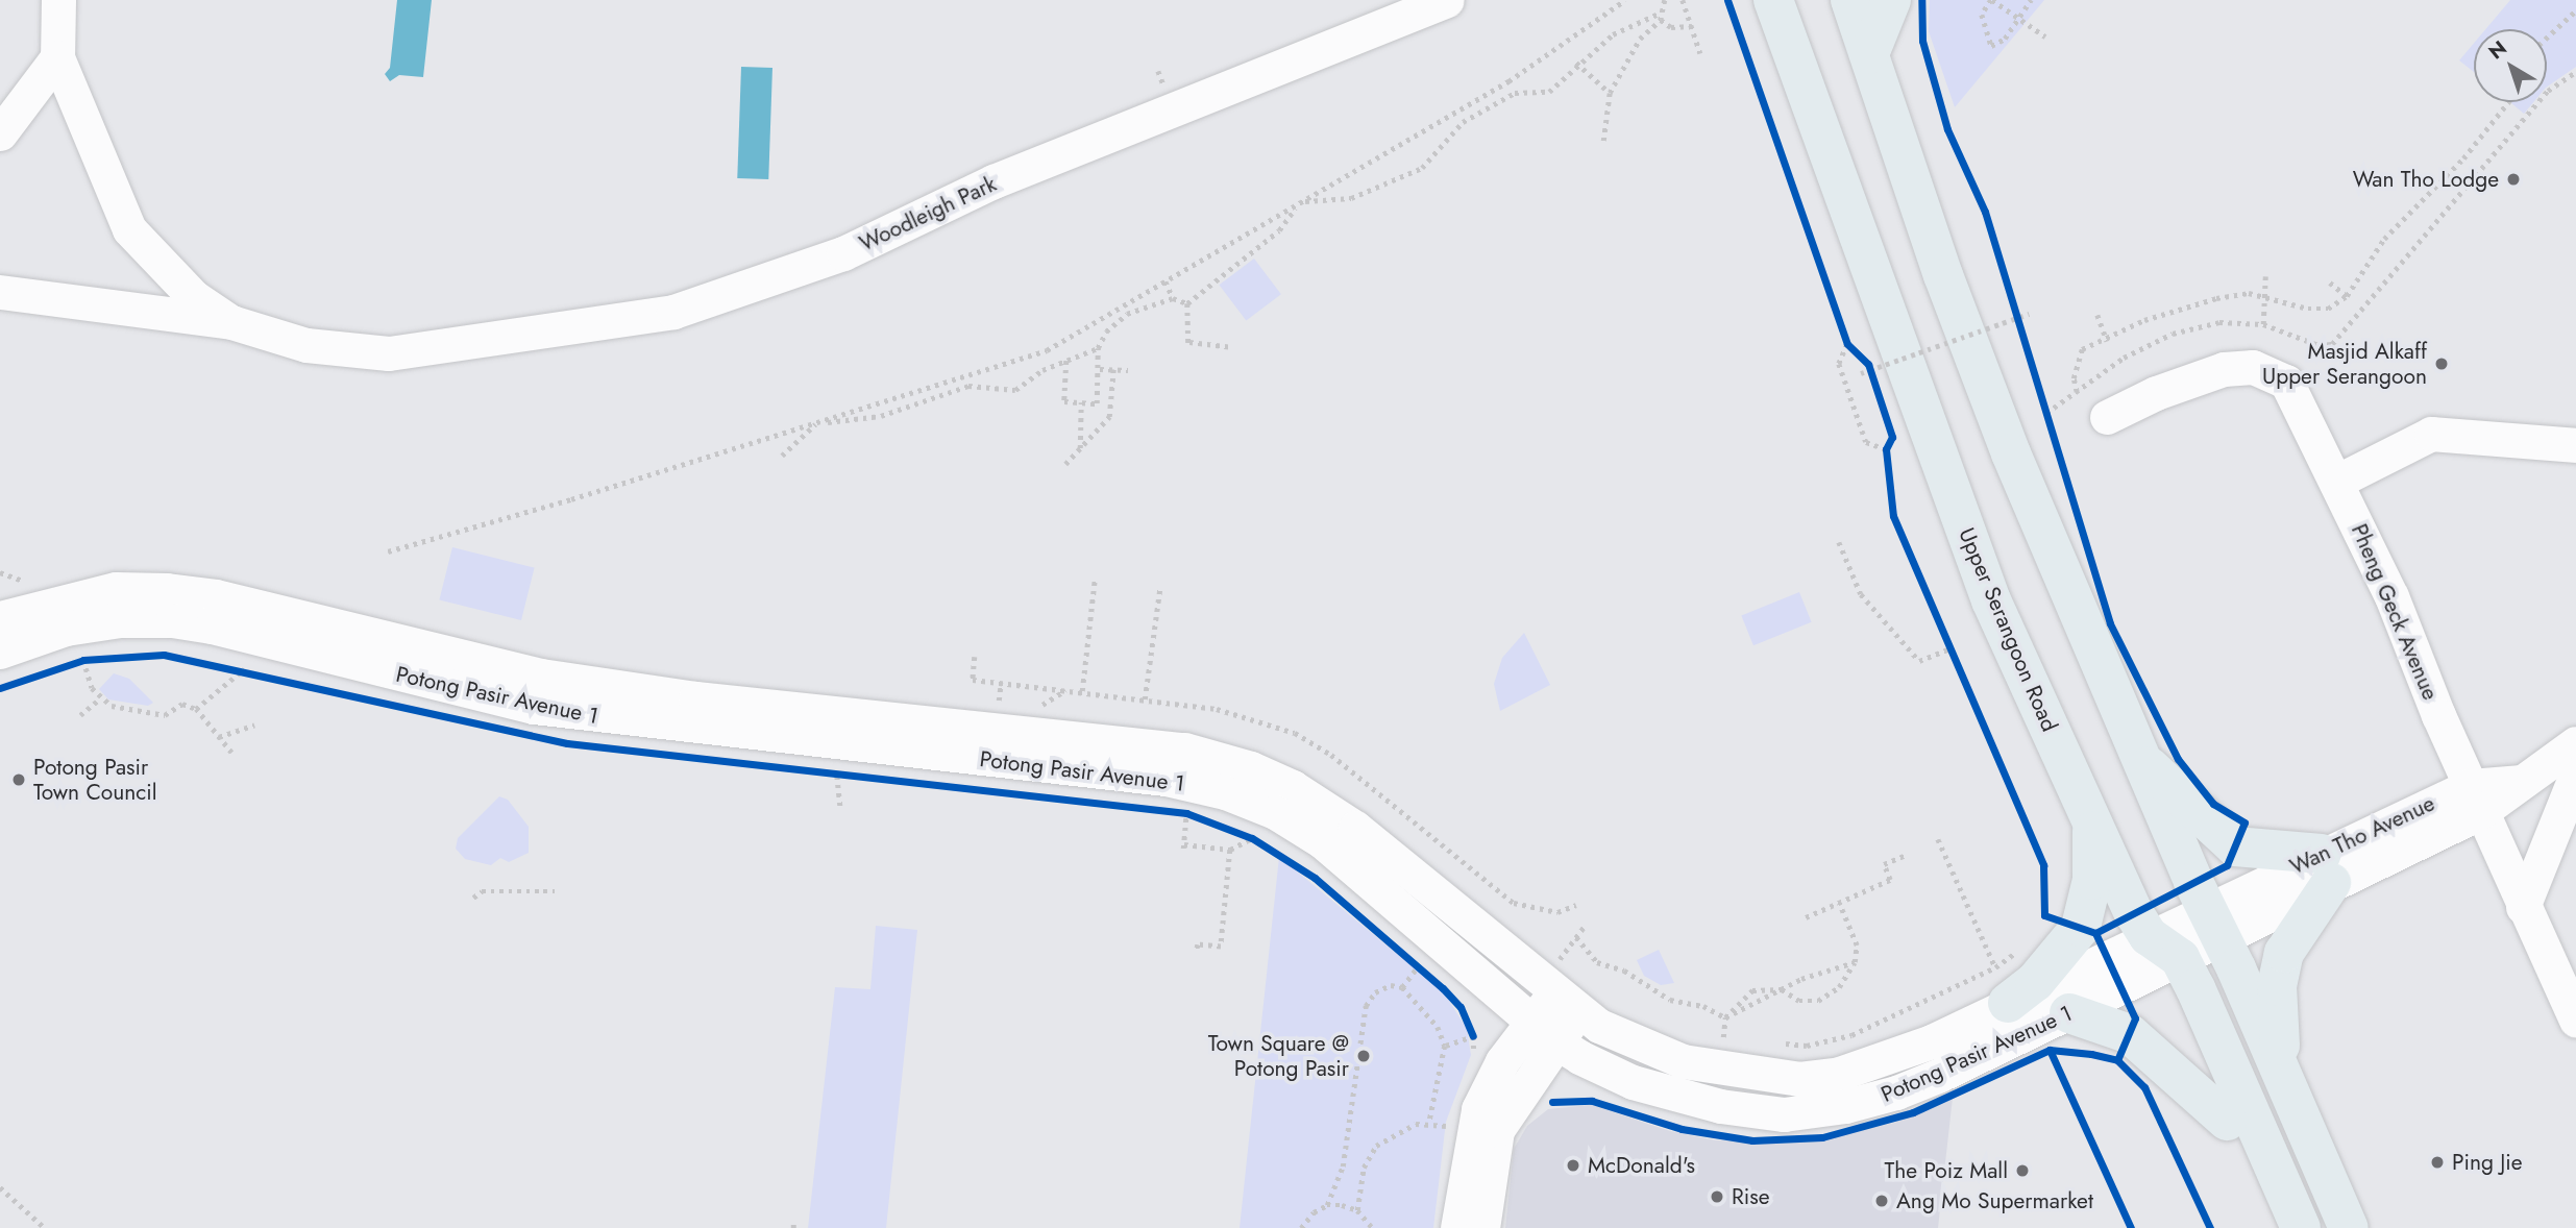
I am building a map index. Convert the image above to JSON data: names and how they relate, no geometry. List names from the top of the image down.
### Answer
{
  "streets": {
    "main road": ["Upper Serangoon Road"],
    "street": [
      "Woodleigh Park",
      "Pheng Geck Avenue",
      "Potong Pasir Avenue 1",
      "Wan Tho Avenue"
    ]
  },
  "crossings": [
    ["Pheng Geck Avenue", "Wan Tho Avenue"],
    ["Upper Serangoon Road", "Potong Pasir Avenue 1"],
    ["Potong Pasir Avenue 1", "Wan Tho Avenue"]
  ],
  "places": [
    "Wan Tho Lodge",
    "Masjid Alkaff Upper Serangoon",
    "Potong Pasir Town Council",
    "Town Square @ Potong Pasir",
    "Ping Jie",
    "McDonald's",
    "The Poiz Mall",
    "Rise",
    "Ang Mo Supermarket"
  ],
  "north": "top left"
}
